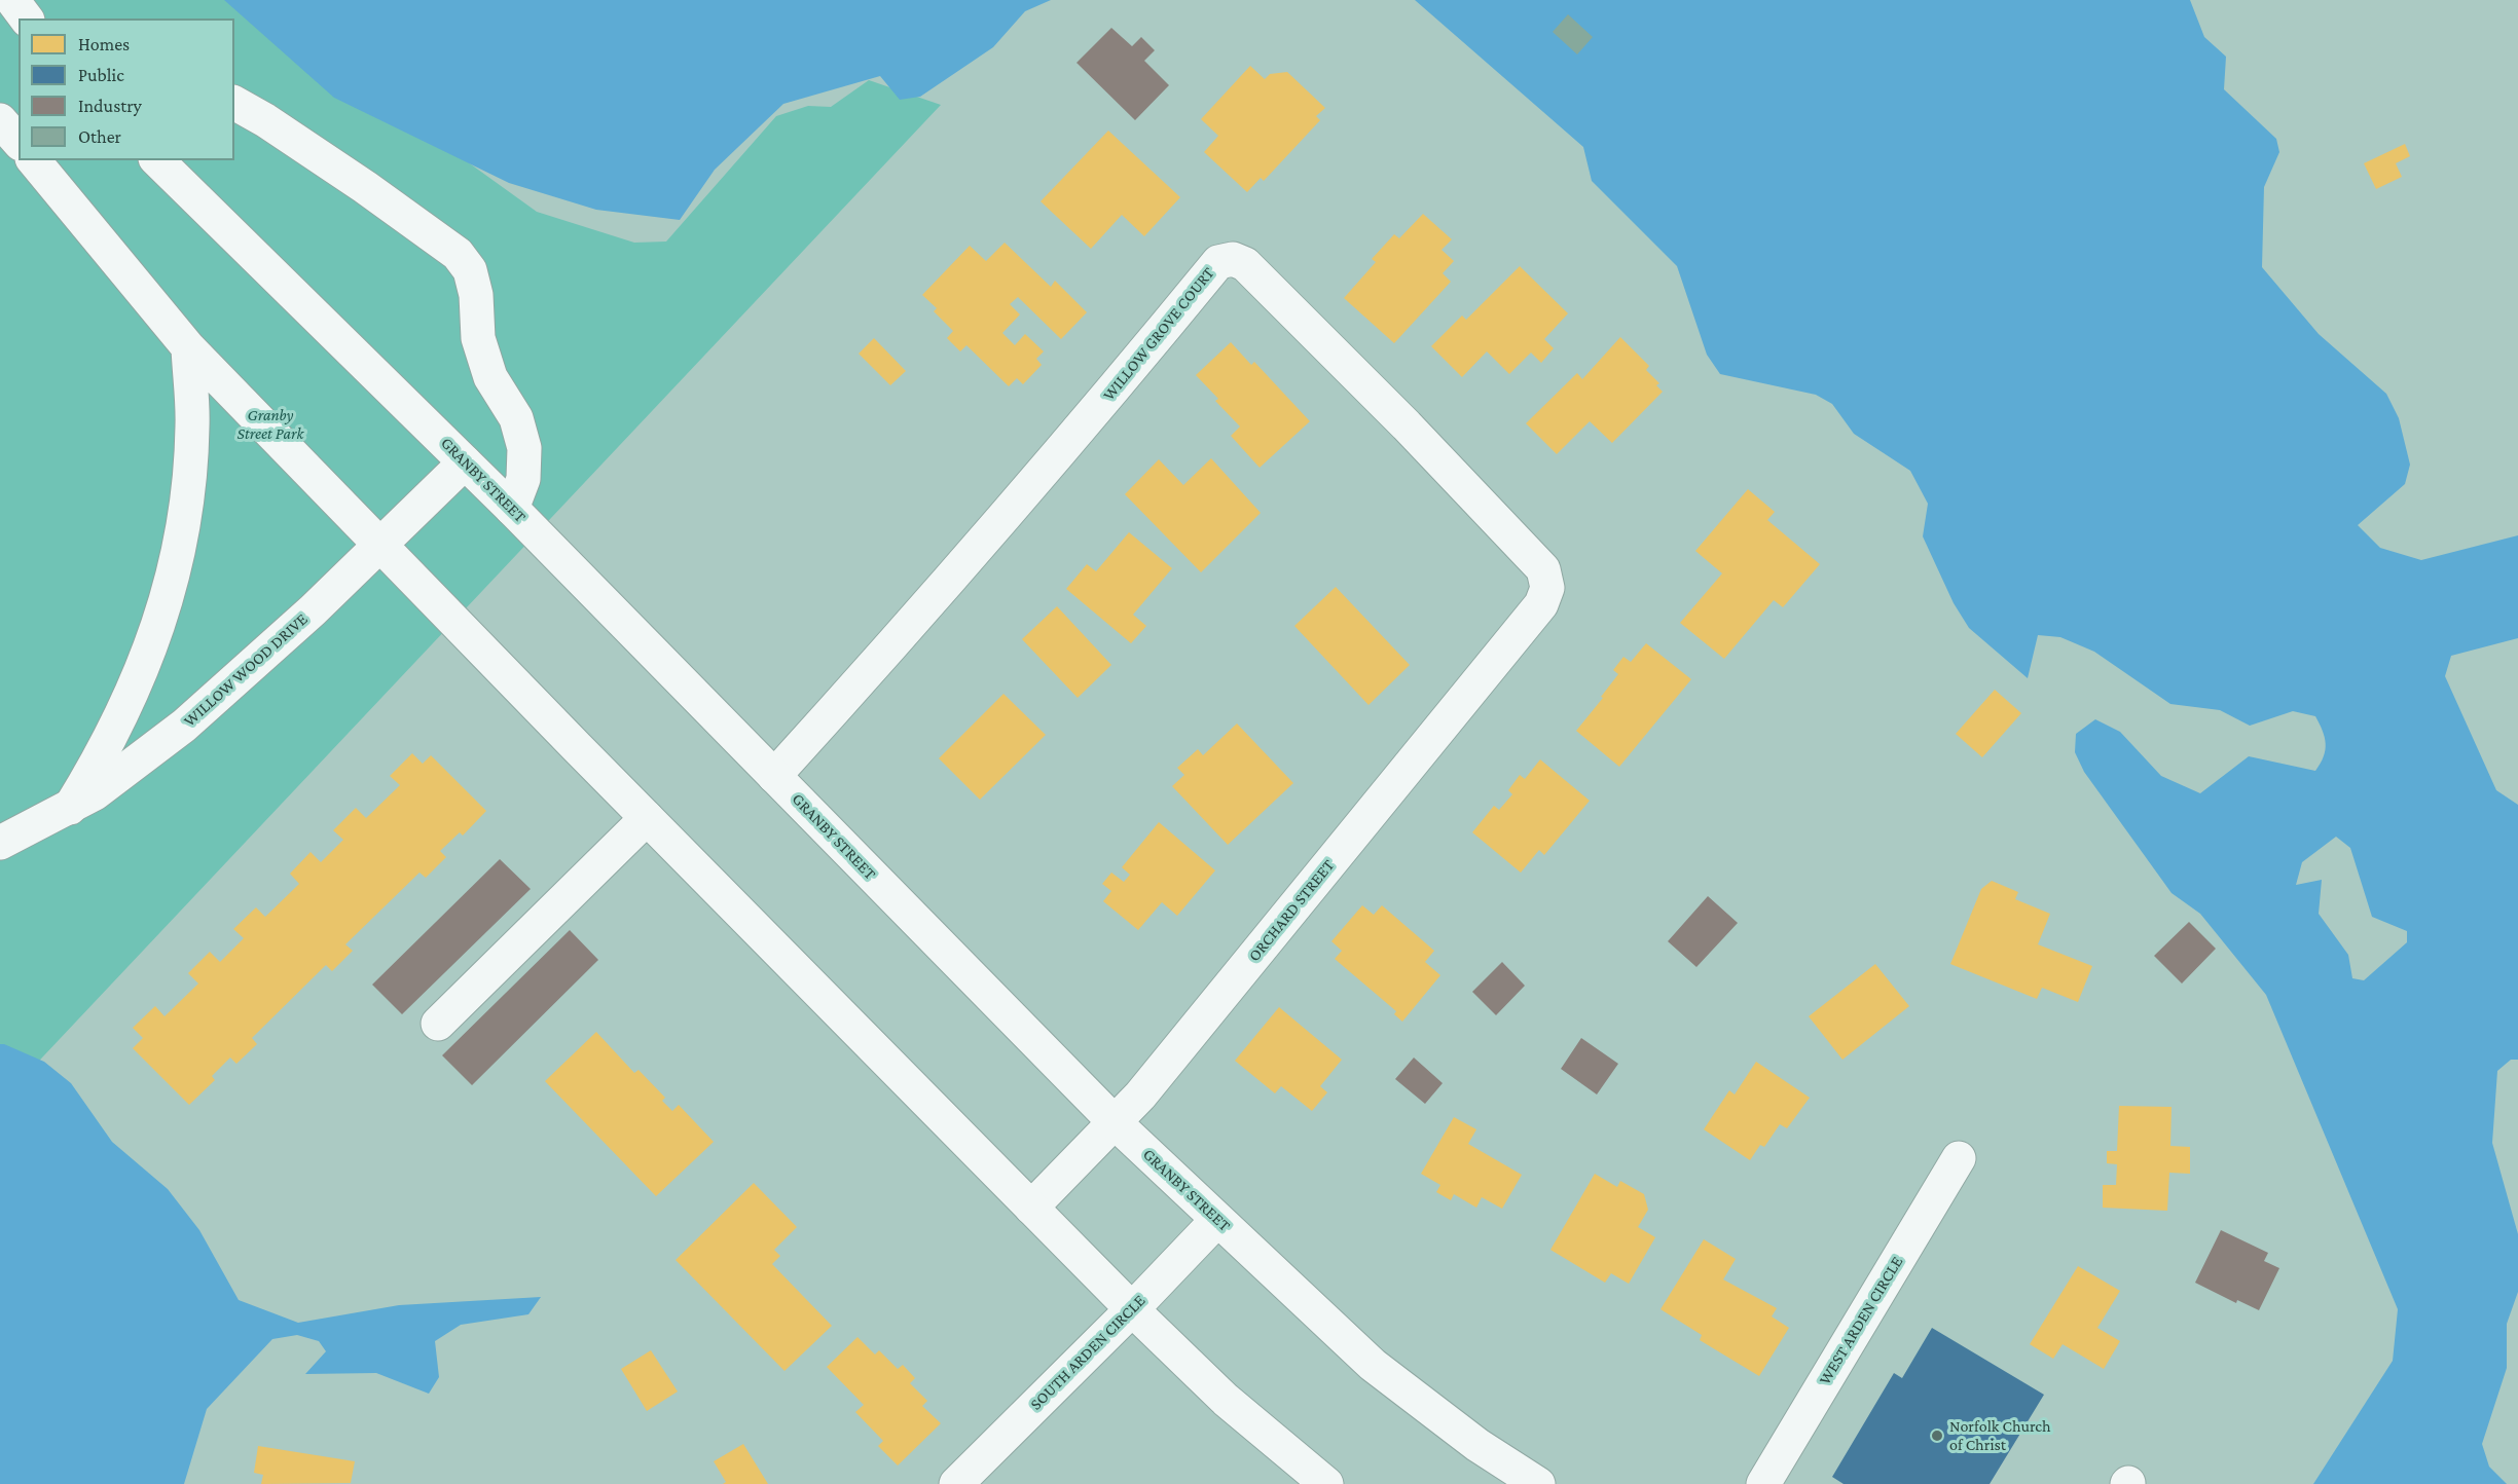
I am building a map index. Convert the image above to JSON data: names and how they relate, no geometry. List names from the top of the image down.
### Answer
{
  "streets": {
    "main road": [
      "WILLOW GROVE COURT",
      "GRANBY STREET",
      "WILLOW WOOD DRIVE",
      "ORCHARD STREET",
      "WEST ARDEN CIRCLE",
      "SOUTH ARDEN CIRCLE"
    ]
  },
  "crossings": [
    ["WILLOW GROVE COURT", "GRANBY STREET"],
    ["WILLOW GROVE COURT", "ORCHARD STREET"],
    ["GRANBY STREET", "WILLOW WOOD DRIVE"],
    ["GRANBY STREET", "ORCHARD STREET"],
    ["GRANBY STREET", "SOUTH ARDEN CIRCLE"]
  ],
  "parks": ["Granby Street Park"],
  "places": ["Norfolk Church of Christ"],
  "legend": [
    "Homes",
    "Public",
    "Industry",
    "Other"
  ]
}
